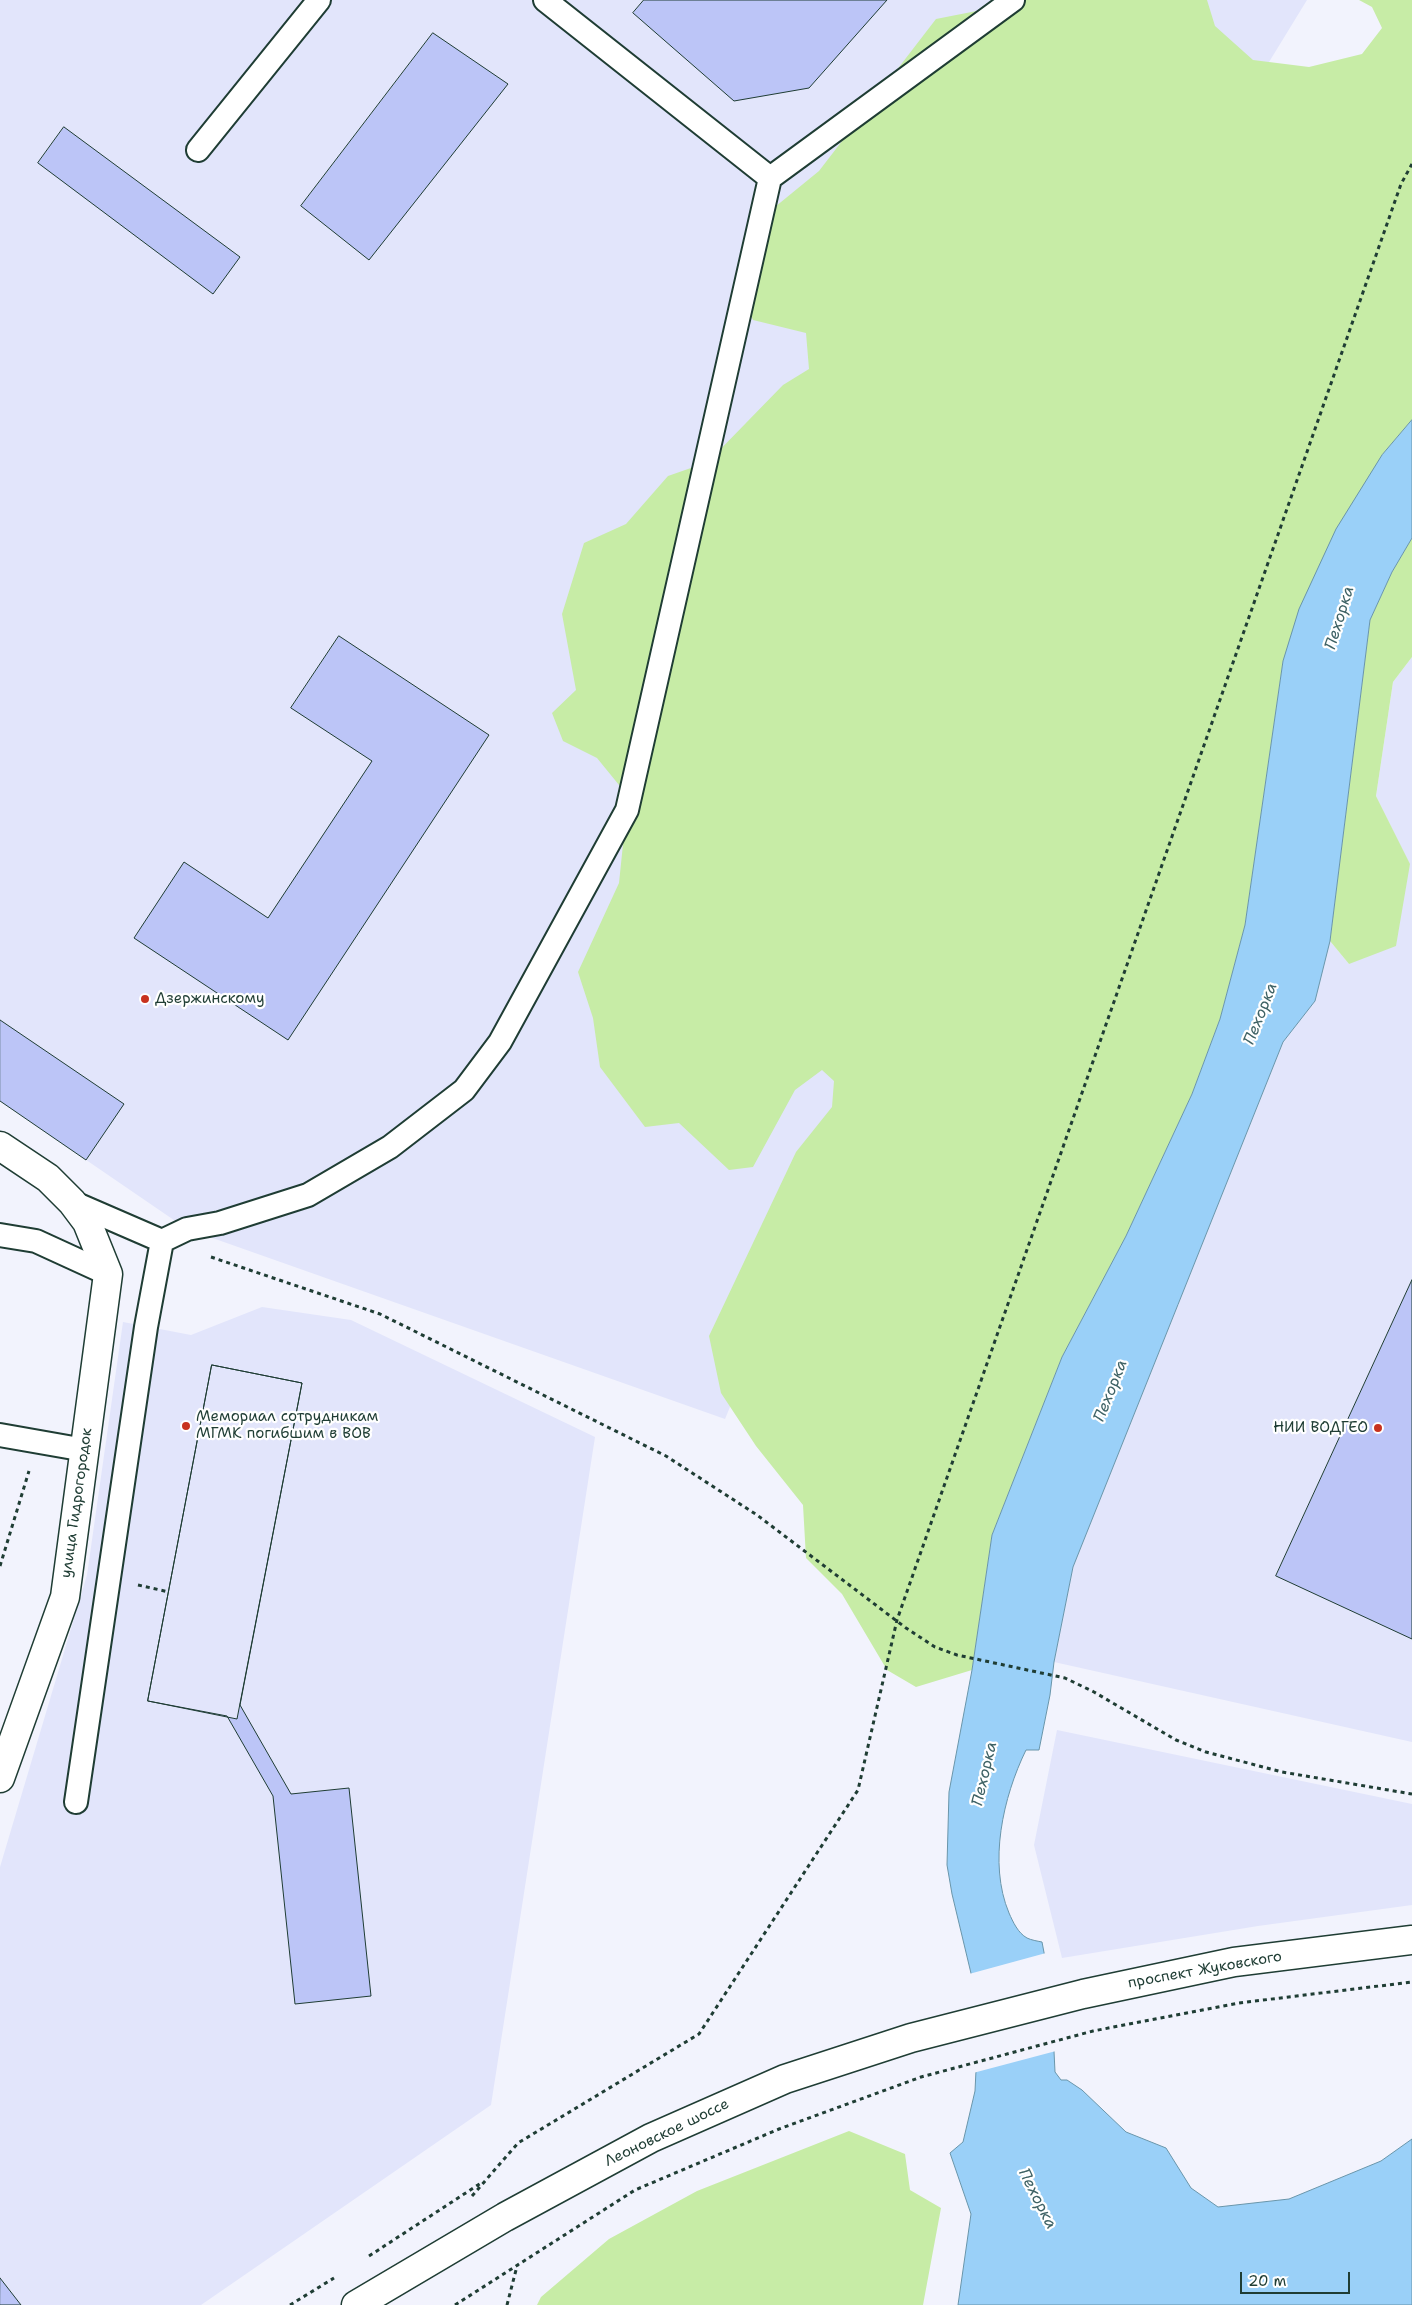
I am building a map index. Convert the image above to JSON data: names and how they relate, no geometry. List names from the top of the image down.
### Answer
{
  "streets": {
    "main road": ["улица Гидрогородок", "проспект Жуковского", "Леоновское шоссе"]
  },
  "crossings": [
    ["проспект Жуковского", "Леоновское шоссе"]
  ],
  "water": ["Пехорка"],
  "places": ["Дзержинскому", "Мемориал сотрудникам МГМК погибшим в ВОВ", "НИИ ВОДГЕО"],
  "scale_bar": "20 m"
}
